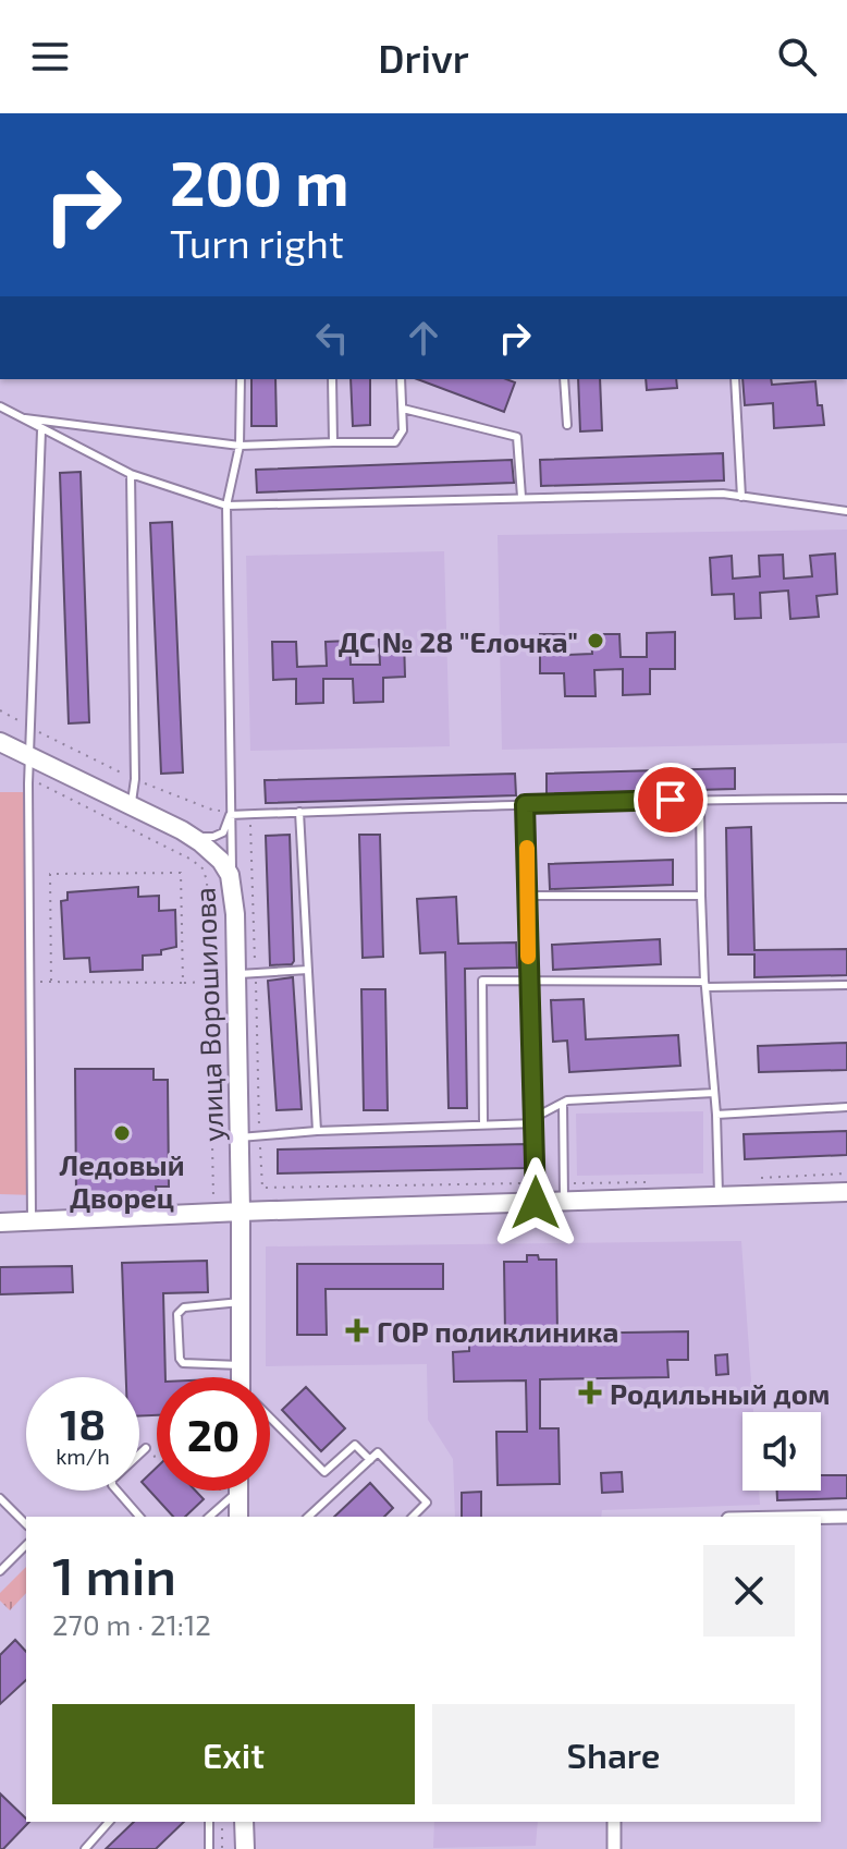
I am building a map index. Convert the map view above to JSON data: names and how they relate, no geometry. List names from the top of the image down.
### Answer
{
  "streets": {
    "main road": ["улица Ворошилова"]
  },
  "places": {
    "other": ["ДС № 28 \"Елочка\"", "Ледовый Дворец"],
    "health": ["ГОР поликлиника", "Родильный дом"]
  },
  "page": {
    "header": "Drivr",
    "turn": ["200 m", "Turn right"],
    "speed": "18 km/h",
    "limit": "20",
    "heading": ["1 min", "270 m · 21:12"],
    "buttons": ["Exit", "Share"]
  }
}
